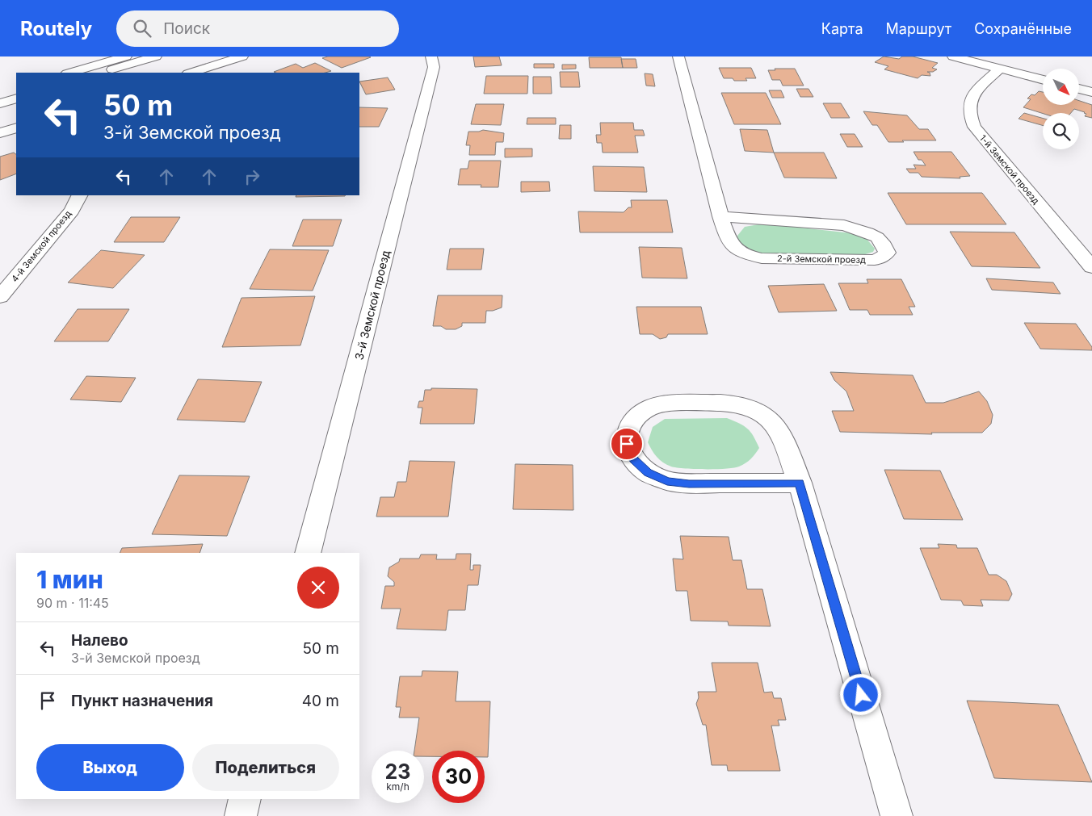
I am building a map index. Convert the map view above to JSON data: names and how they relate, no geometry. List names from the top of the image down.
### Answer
{
  "streets": {
    "street": [
      "1-й Земской проезд",
      "4-й Земской проезд",
      "2-й Земской проезд",
      "3-й Земской проезд"
    ]
  },
  "north": "bottom right",
  "page": {
    "header": "Routely",
    "search": "Поиск",
    "nav": ["Карта", "Маршрут", "Сохранённые"],
    "turn": ["50 m", "3-й Земской проезд"],
    "heading": ["1 мин", "90 m · 11:45"],
    "list": [
      {
        "name": "Налево",
        "note": "3-й Земской проезд",
        "value": "50 m"
      },
      {
        "name": "Пункт назначения",
        "value": "40 m"
      }
    ],
    "buttons": ["Выход", "Поделиться"],
    "speed": "23 km/h",
    "limit": "30"
  }
}
